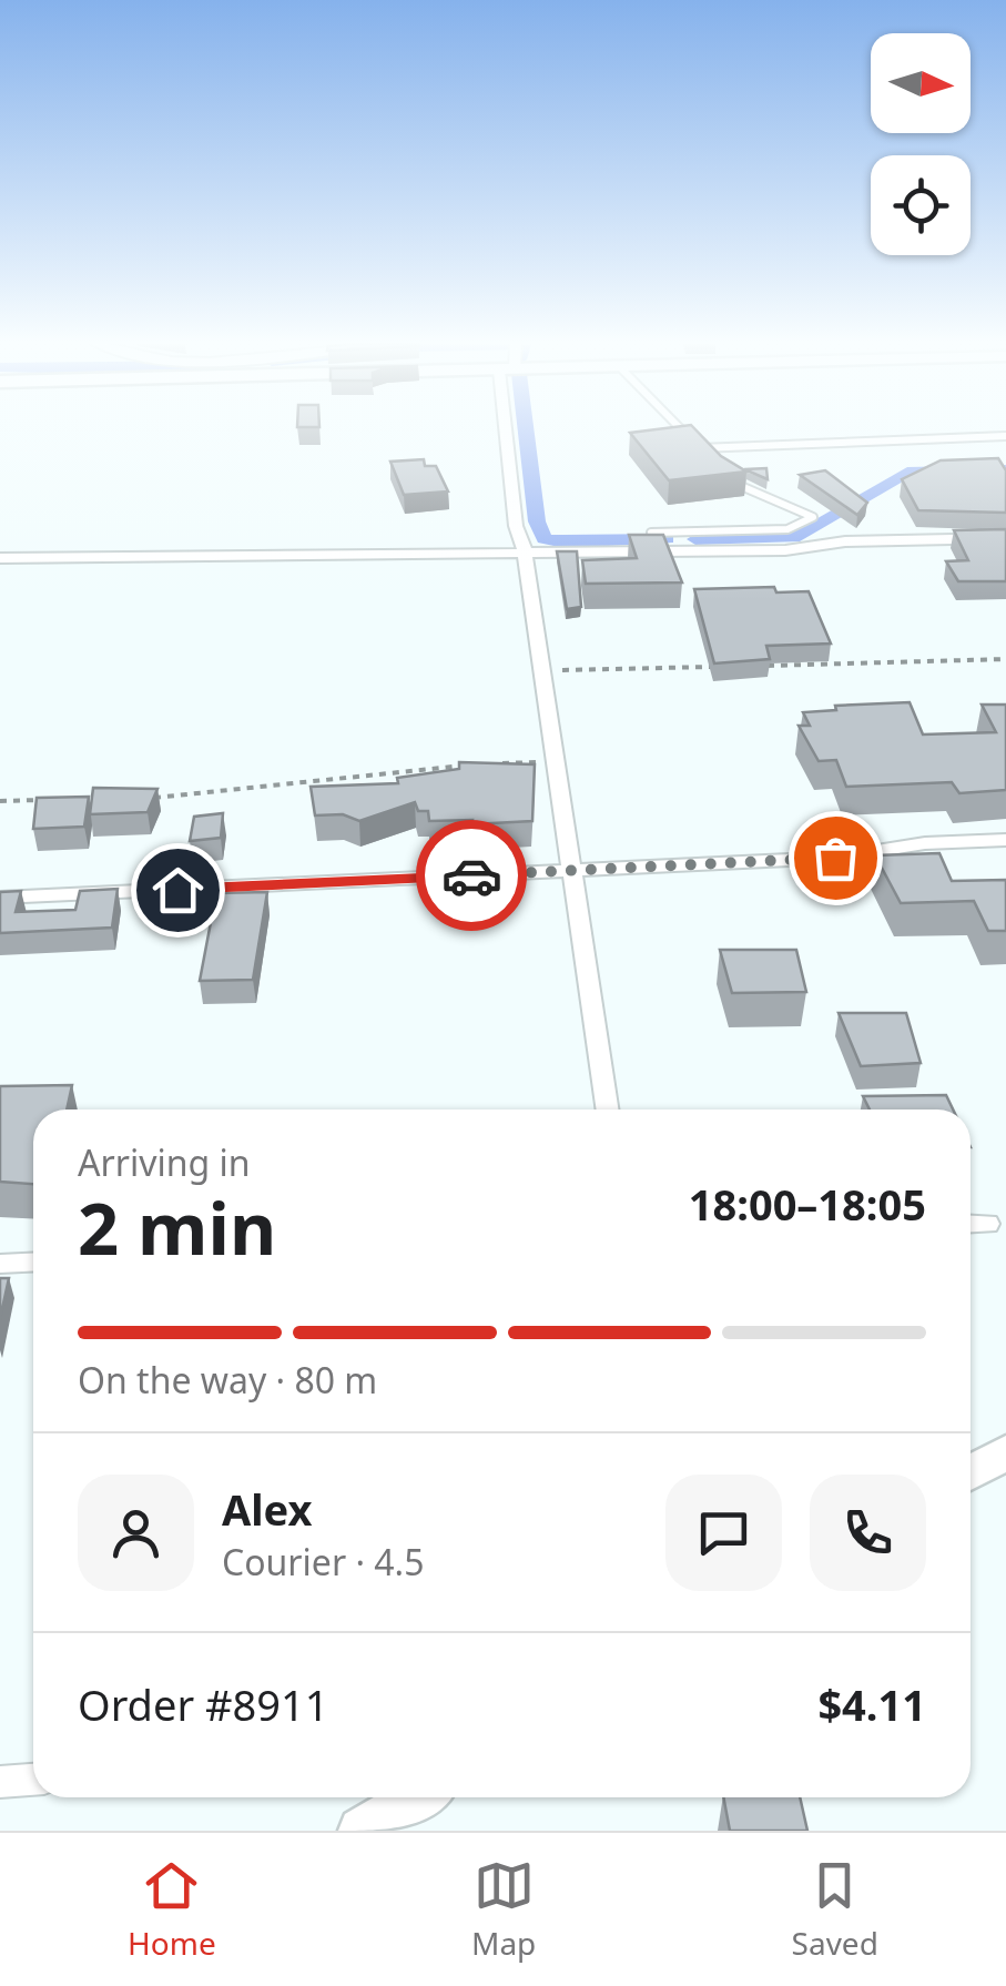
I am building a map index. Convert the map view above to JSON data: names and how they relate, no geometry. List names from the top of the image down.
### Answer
{
  "north": "right",
  "page": {
    "heading": ["2 min", "Arriving in", "18:00–18:05"],
    "panel": [
      "Alex",
      "Courier · 4.5",
      "Order #8911",
      "$4.11"
    ],
    "bar": "On the way · 80 m",
    "tabs": ["Home", "Map", "Saved"]
  }
}
